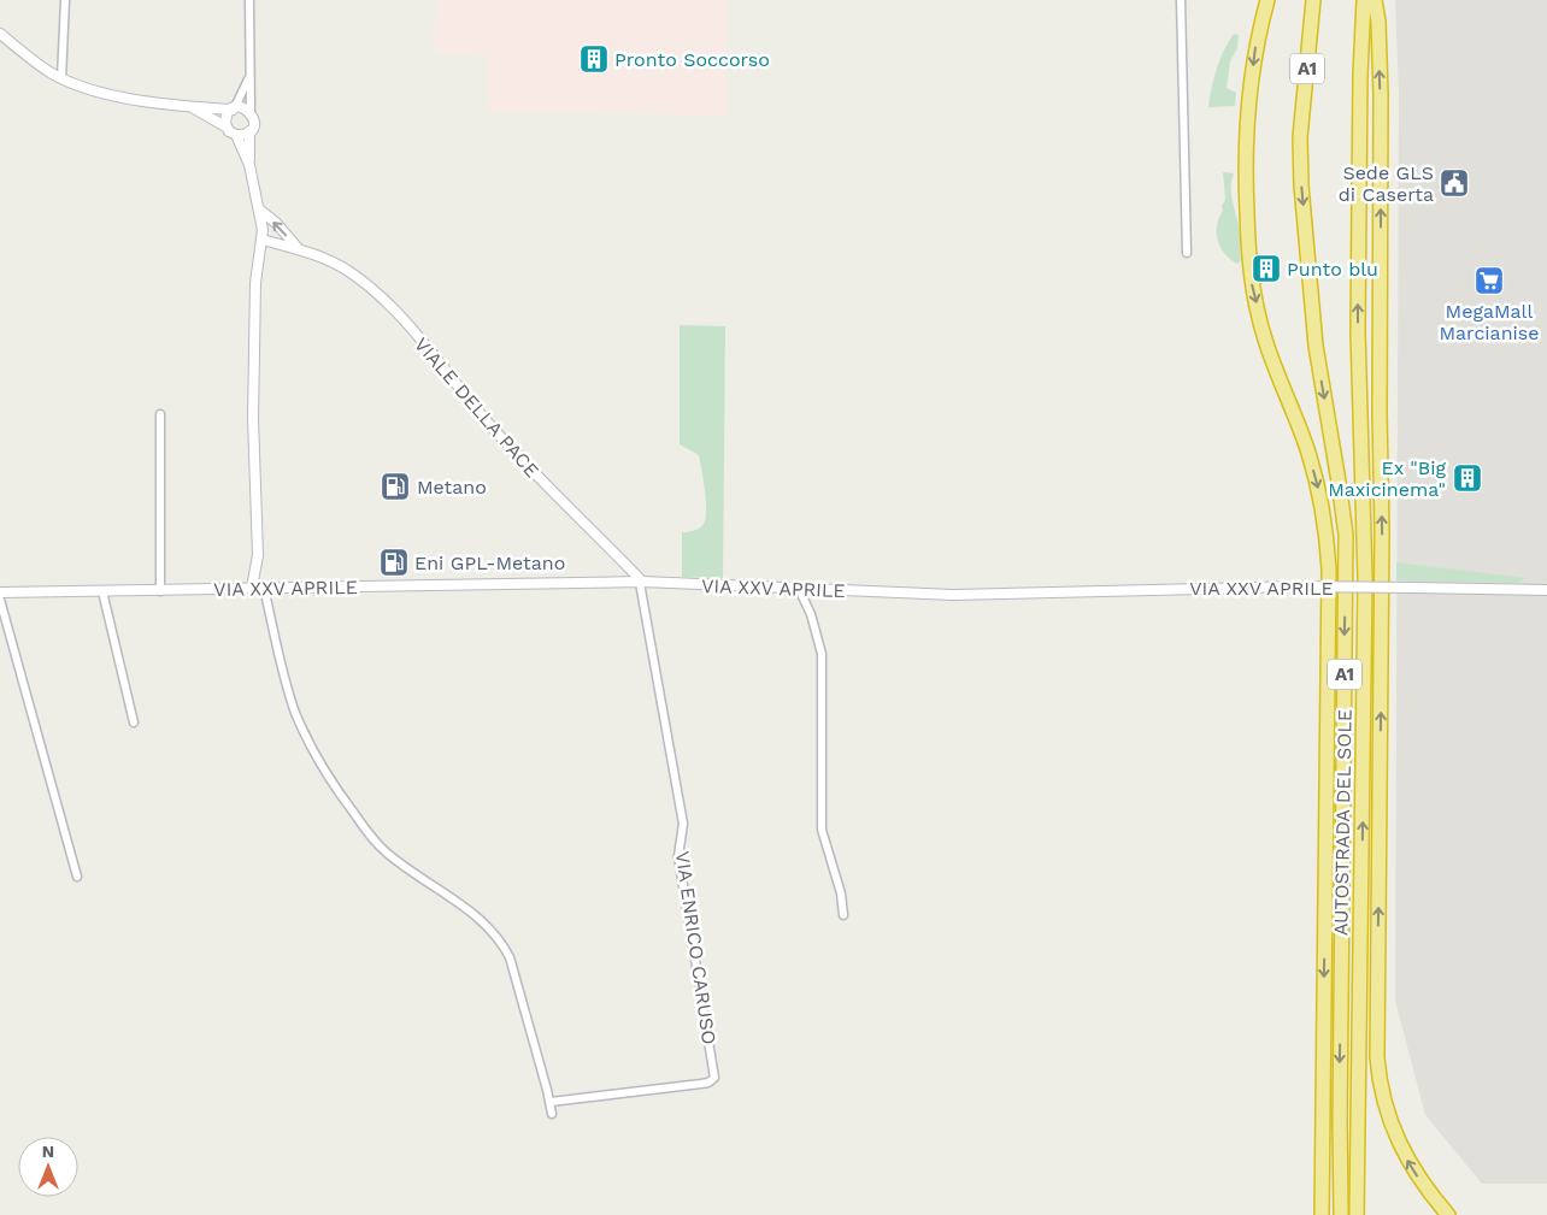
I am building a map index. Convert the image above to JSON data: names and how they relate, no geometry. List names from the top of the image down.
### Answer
{
  "streets": {
    "highway": ["A1", "AUTOSTRADA DEL SOLE"],
    "street": ["VIALE DELLA PACE", "VIA XXV APRILE", "VIA ENRICO CARUSO"]
  },
  "crossings": [
    ["VIALE DELLA PACE", "VIA XXV APRILE"],
    ["VIALE DELLA PACE", "VIA ENRICO CARUSO"],
    ["VIA XXV APRILE", "VIA ENRICO CARUSO"]
  ],
  "places": {
    "building": ["Pronto Soccorso", "Punto blu", "Ex \"Big Maxicinema\""],
    "public building": ["Sede GLS di Caserta"],
    "supermarket": ["MegaMall Marcianise"],
    "fuel station": ["Metano", "Eni GPL-Metano"]
  },
  "north": "top"
}
